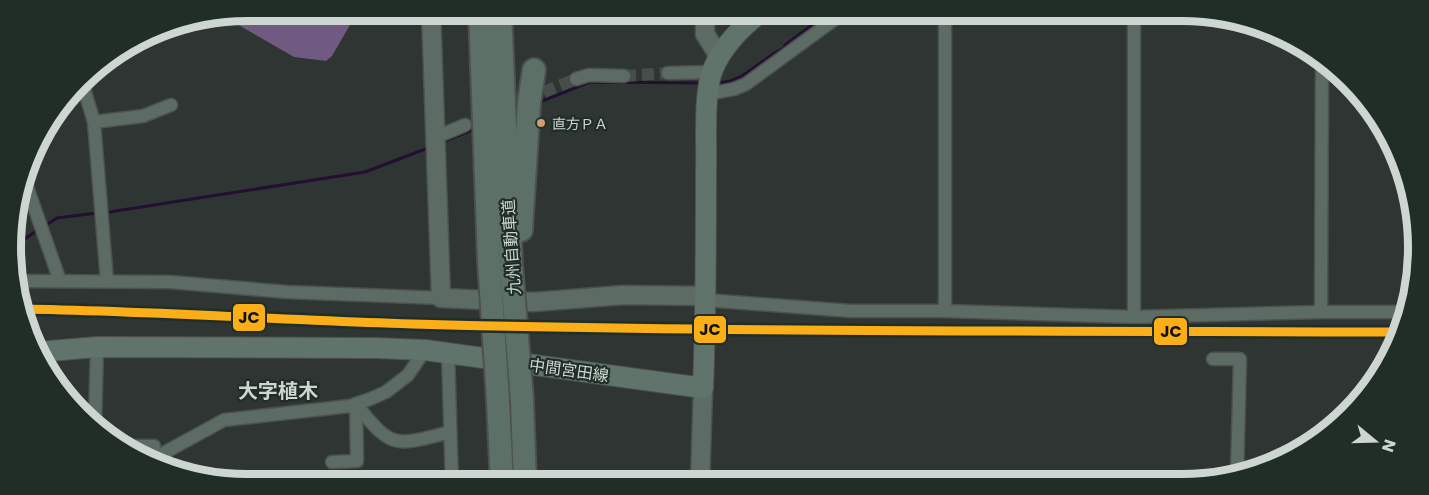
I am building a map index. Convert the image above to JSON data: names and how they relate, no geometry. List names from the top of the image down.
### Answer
{
  "streets": {
    "highway": ["九州自動車道"],
    "main road": ["中間宮田線"]
  },
  "districts": ["大字植木"],
  "places": ["直方ＰＡ"],
  "lines": ["transit line JC"],
  "north": "right"
}
